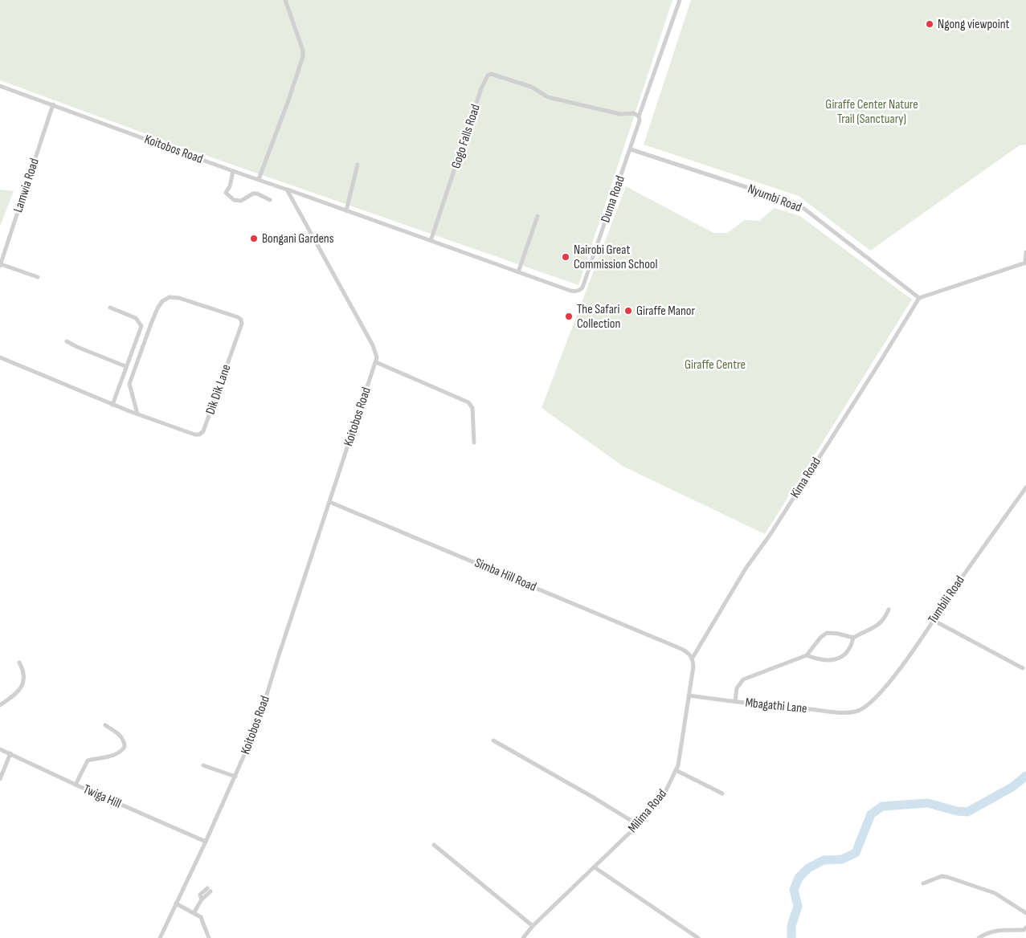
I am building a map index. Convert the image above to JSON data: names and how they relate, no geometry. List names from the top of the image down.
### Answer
{
  "streets": {
    "street": [
      "Gogo Falls Road",
      "Koitobos Road",
      "Lamwia Road",
      "Nyumbi Road",
      "Duma Road",
      "Dik Dik Lane",
      "Kima Road",
      "Simba Hill Road",
      "Tumbili Road",
      "Mbagathi Lane",
      "Twiga Hill",
      "Milima Road"
    ]
  },
  "crossings": [
    ["Gogo Falls Road", "Duma Road"],
    ["Koitobos Road", "Lamwia Road"],
    ["Koitobos Road", "Simba Hill Road"],
    ["Koitobos Road", "Twiga Hill"],
    ["Nyumbi Road", "Duma Road"],
    ["Nyumbi Road", "Kima Road"],
    ["Kima Road", "Simba Hill Road"],
    ["Kima Road", "Milima Road"],
    ["Simba Hill Road", "Milima Road"],
    ["Tumbili Road", "Mbagathi Lane"],
    ["Mbagathi Lane", "Milima Road"]
  ],
  "parks": ["Giraffe Center Nature Trail (Sanctuary)", "Giraffe Centre"],
  "places": [
    "Ngong viewpoint",
    "Bongani Gardens",
    "Nairobi Great Commission School",
    "Giraffe Manor",
    "The Safari Collection"
  ]
}
